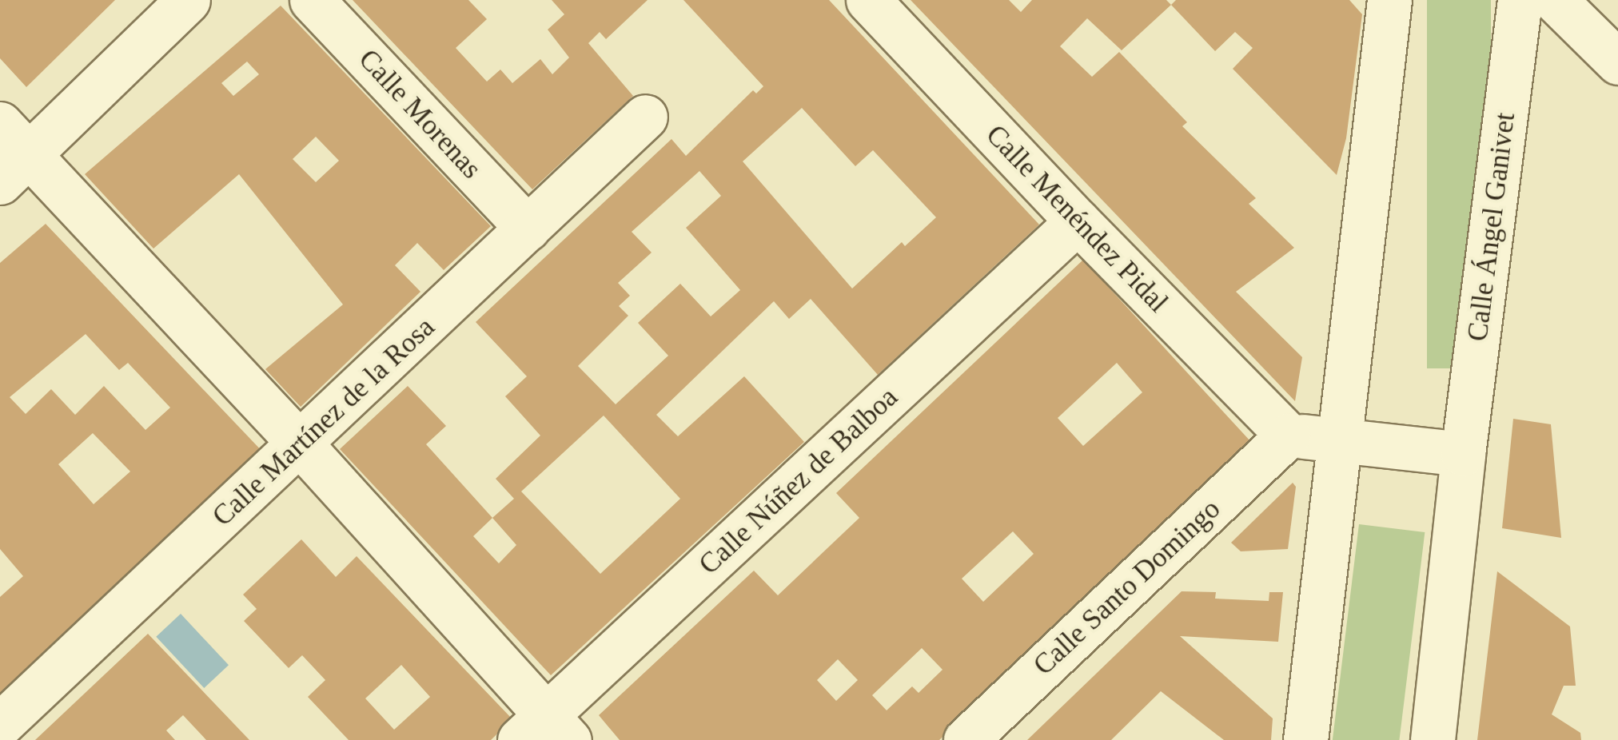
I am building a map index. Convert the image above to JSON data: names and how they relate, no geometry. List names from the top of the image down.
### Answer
{
  "streets": {
    "street": [
      "Calle Morenas",
      "Calle Menéndez Pidal",
      "Calle Ángel Ganivet",
      "Calle Martínez de la Rosa",
      "Calle Núñez de Balboa",
      "Calle Santo Domingo"
    ]
  },
  "crossings": [
    ["Calle Morenas", "Calle Martínez de la Rosa"],
    ["Calle Menéndez Pidal", "Calle Núñez de Balboa"],
    ["Calle Menéndez Pidal", "Calle Santo Domingo"]
  ]
}
